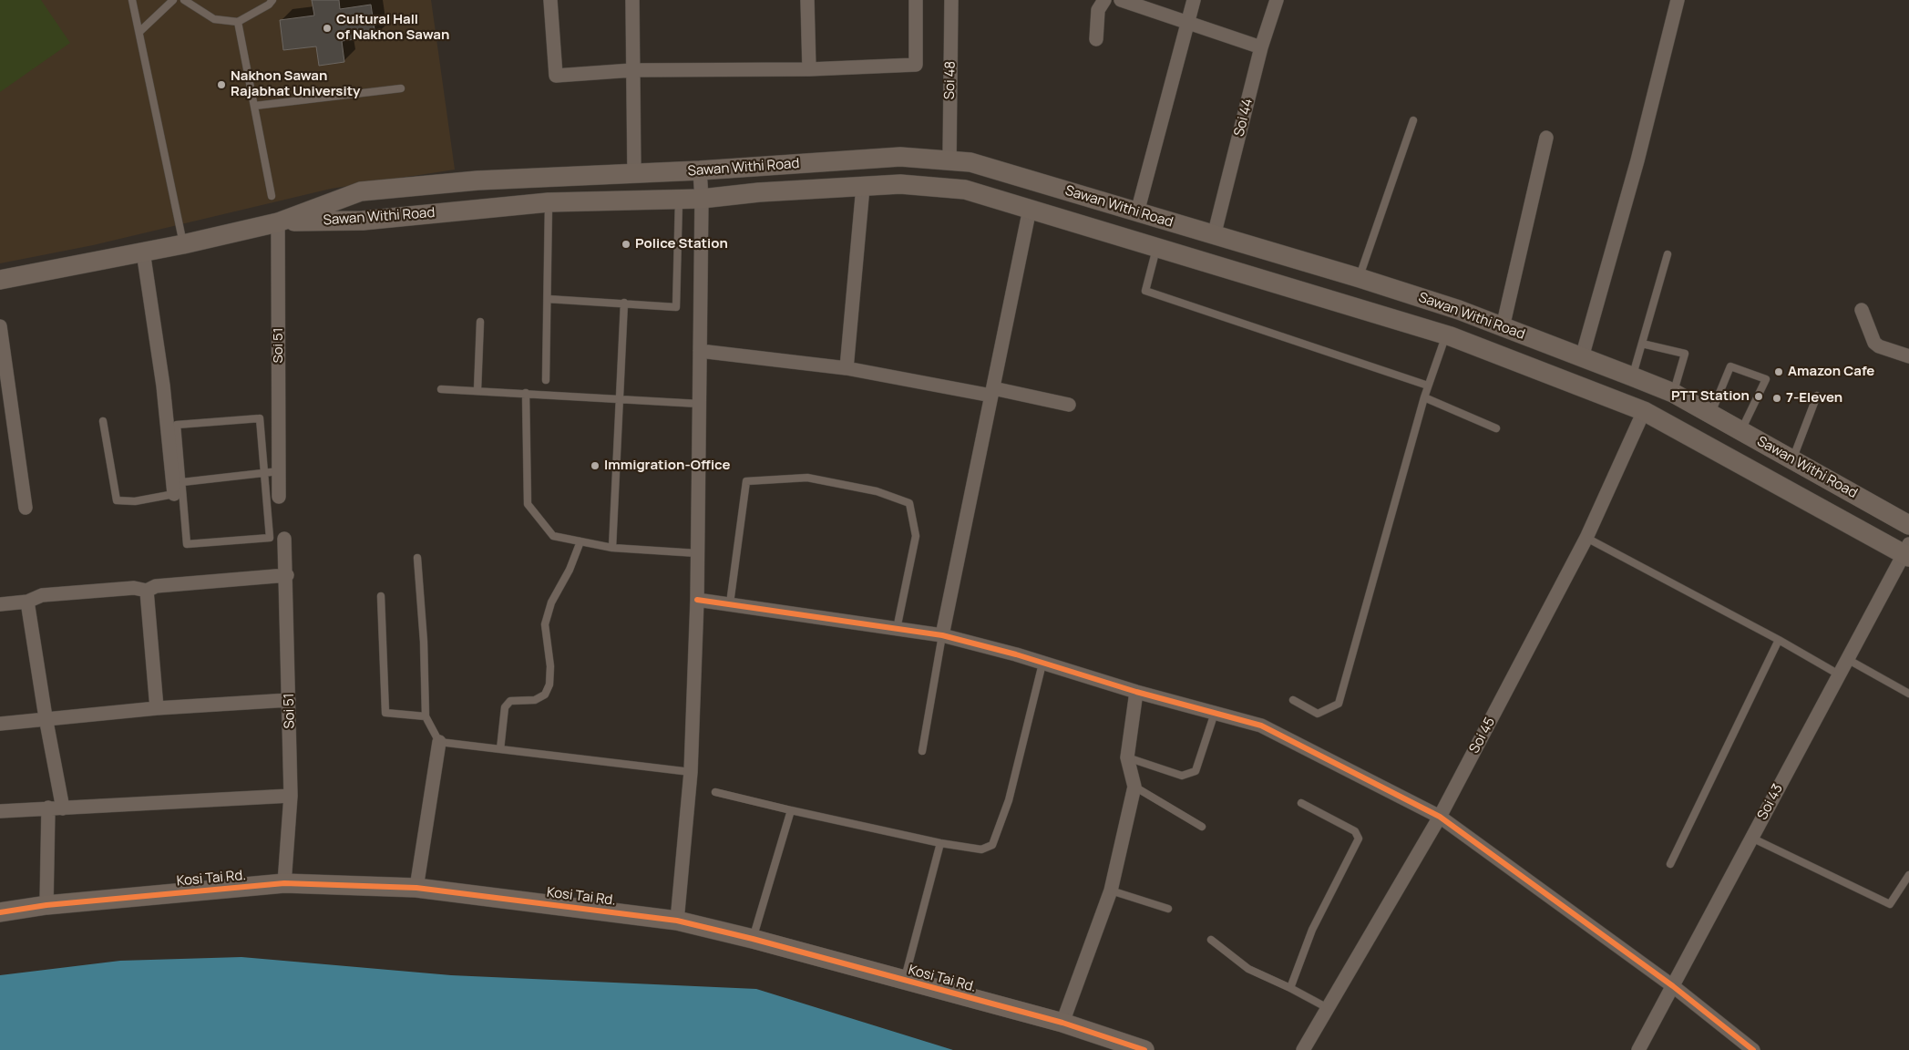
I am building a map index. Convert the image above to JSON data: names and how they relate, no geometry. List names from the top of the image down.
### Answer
{
  "streets": {
    "main road": ["Sawan Withi Road", "Kosi Tai Rd."],
    "street": [
      "Soi 48",
      "Soi 44",
      "Soi 51",
      "Soi 45",
      "Soi 43"
    ]
  },
  "crossings": [
    ["Soi 48", "Sawan Withi Road"],
    ["Soi 44", "Sawan Withi Road"],
    ["Sawan Withi Road", "Soi 51"],
    ["Sawan Withi Road", "Soi 45"],
    ["Sawan Withi Road", "Soi 43"],
    ["Soi 51", "Kosi Tai Rd."]
  ],
  "places": [
    "Cultural Hall of Nakhon Sawan",
    "Nakhon Sawan Rajabhat University",
    "Police Station",
    "Amazon Cafe",
    "PTT Station",
    "7-Eleven",
    "Immigration-Office"
  ]
}
